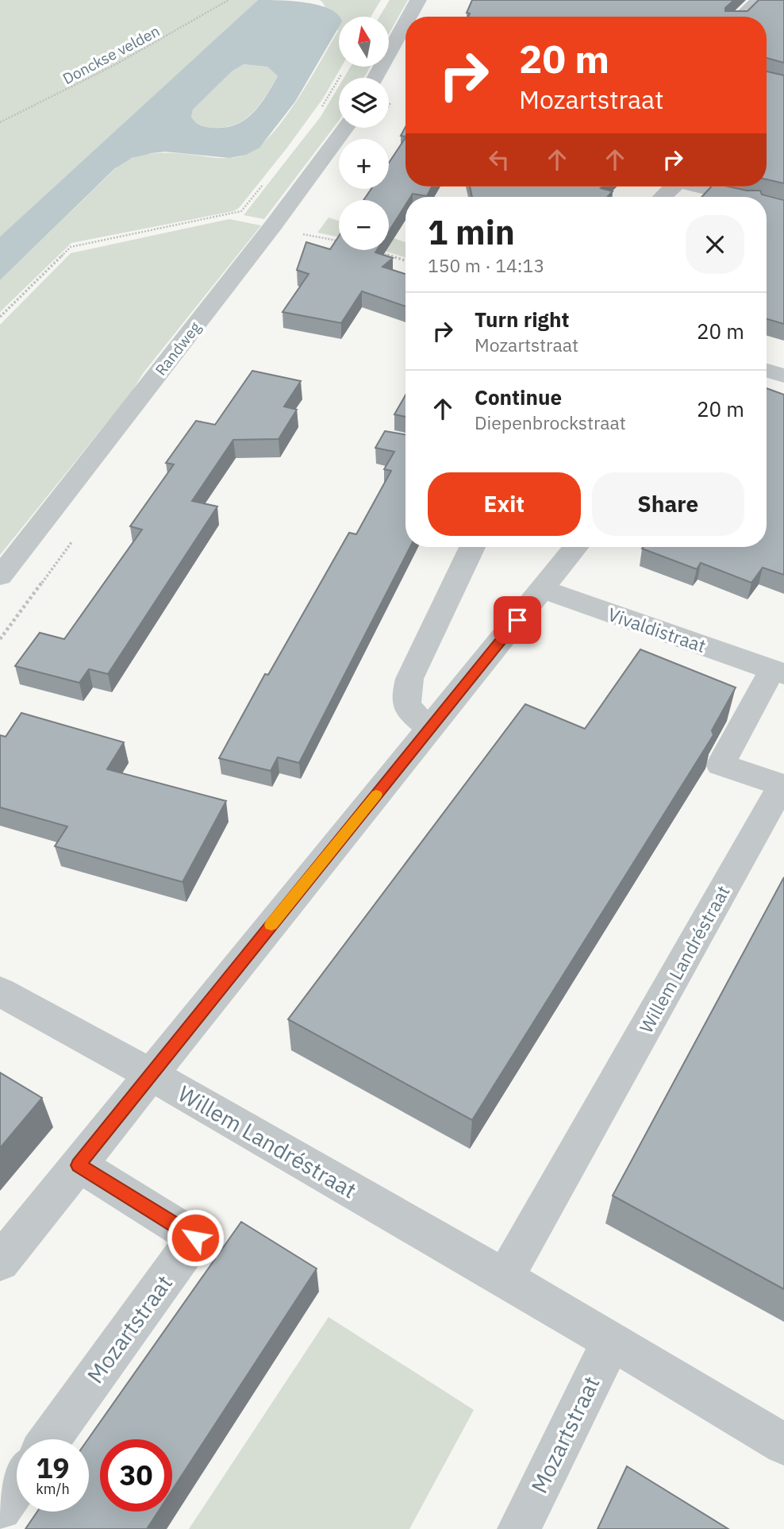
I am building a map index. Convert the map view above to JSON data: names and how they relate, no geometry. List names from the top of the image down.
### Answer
{
  "streets": {
    "street": [
      "Randweg",
      "Vivaldistraat",
      "Willem Landréstraat",
      "Mozartstraat"
    ],
    "path": ["Donckse velden"]
  },
  "crossings": [
    ["Vivaldistraat", "Willem Landréstraat"],
    ["Willem Landréstraat", "Mozartstraat"]
  ],
  "north": "top",
  "page": {
    "map_buttons": ["+", "−"],
    "turn": ["20 m", "Mozartstraat"],
    "heading": ["1 min", "150 m · 14:13"],
    "list": [
      {
        "name": "Turn right",
        "note": "Mozartstraat",
        "value": "20 m"
      },
      {
        "name": "Continue",
        "note": "Diepenbrockstraat",
        "value": "20 m"
      }
    ],
    "buttons": ["Exit", "Share"],
    "speed": "19 km/h",
    "limit": "30"
  }
}
